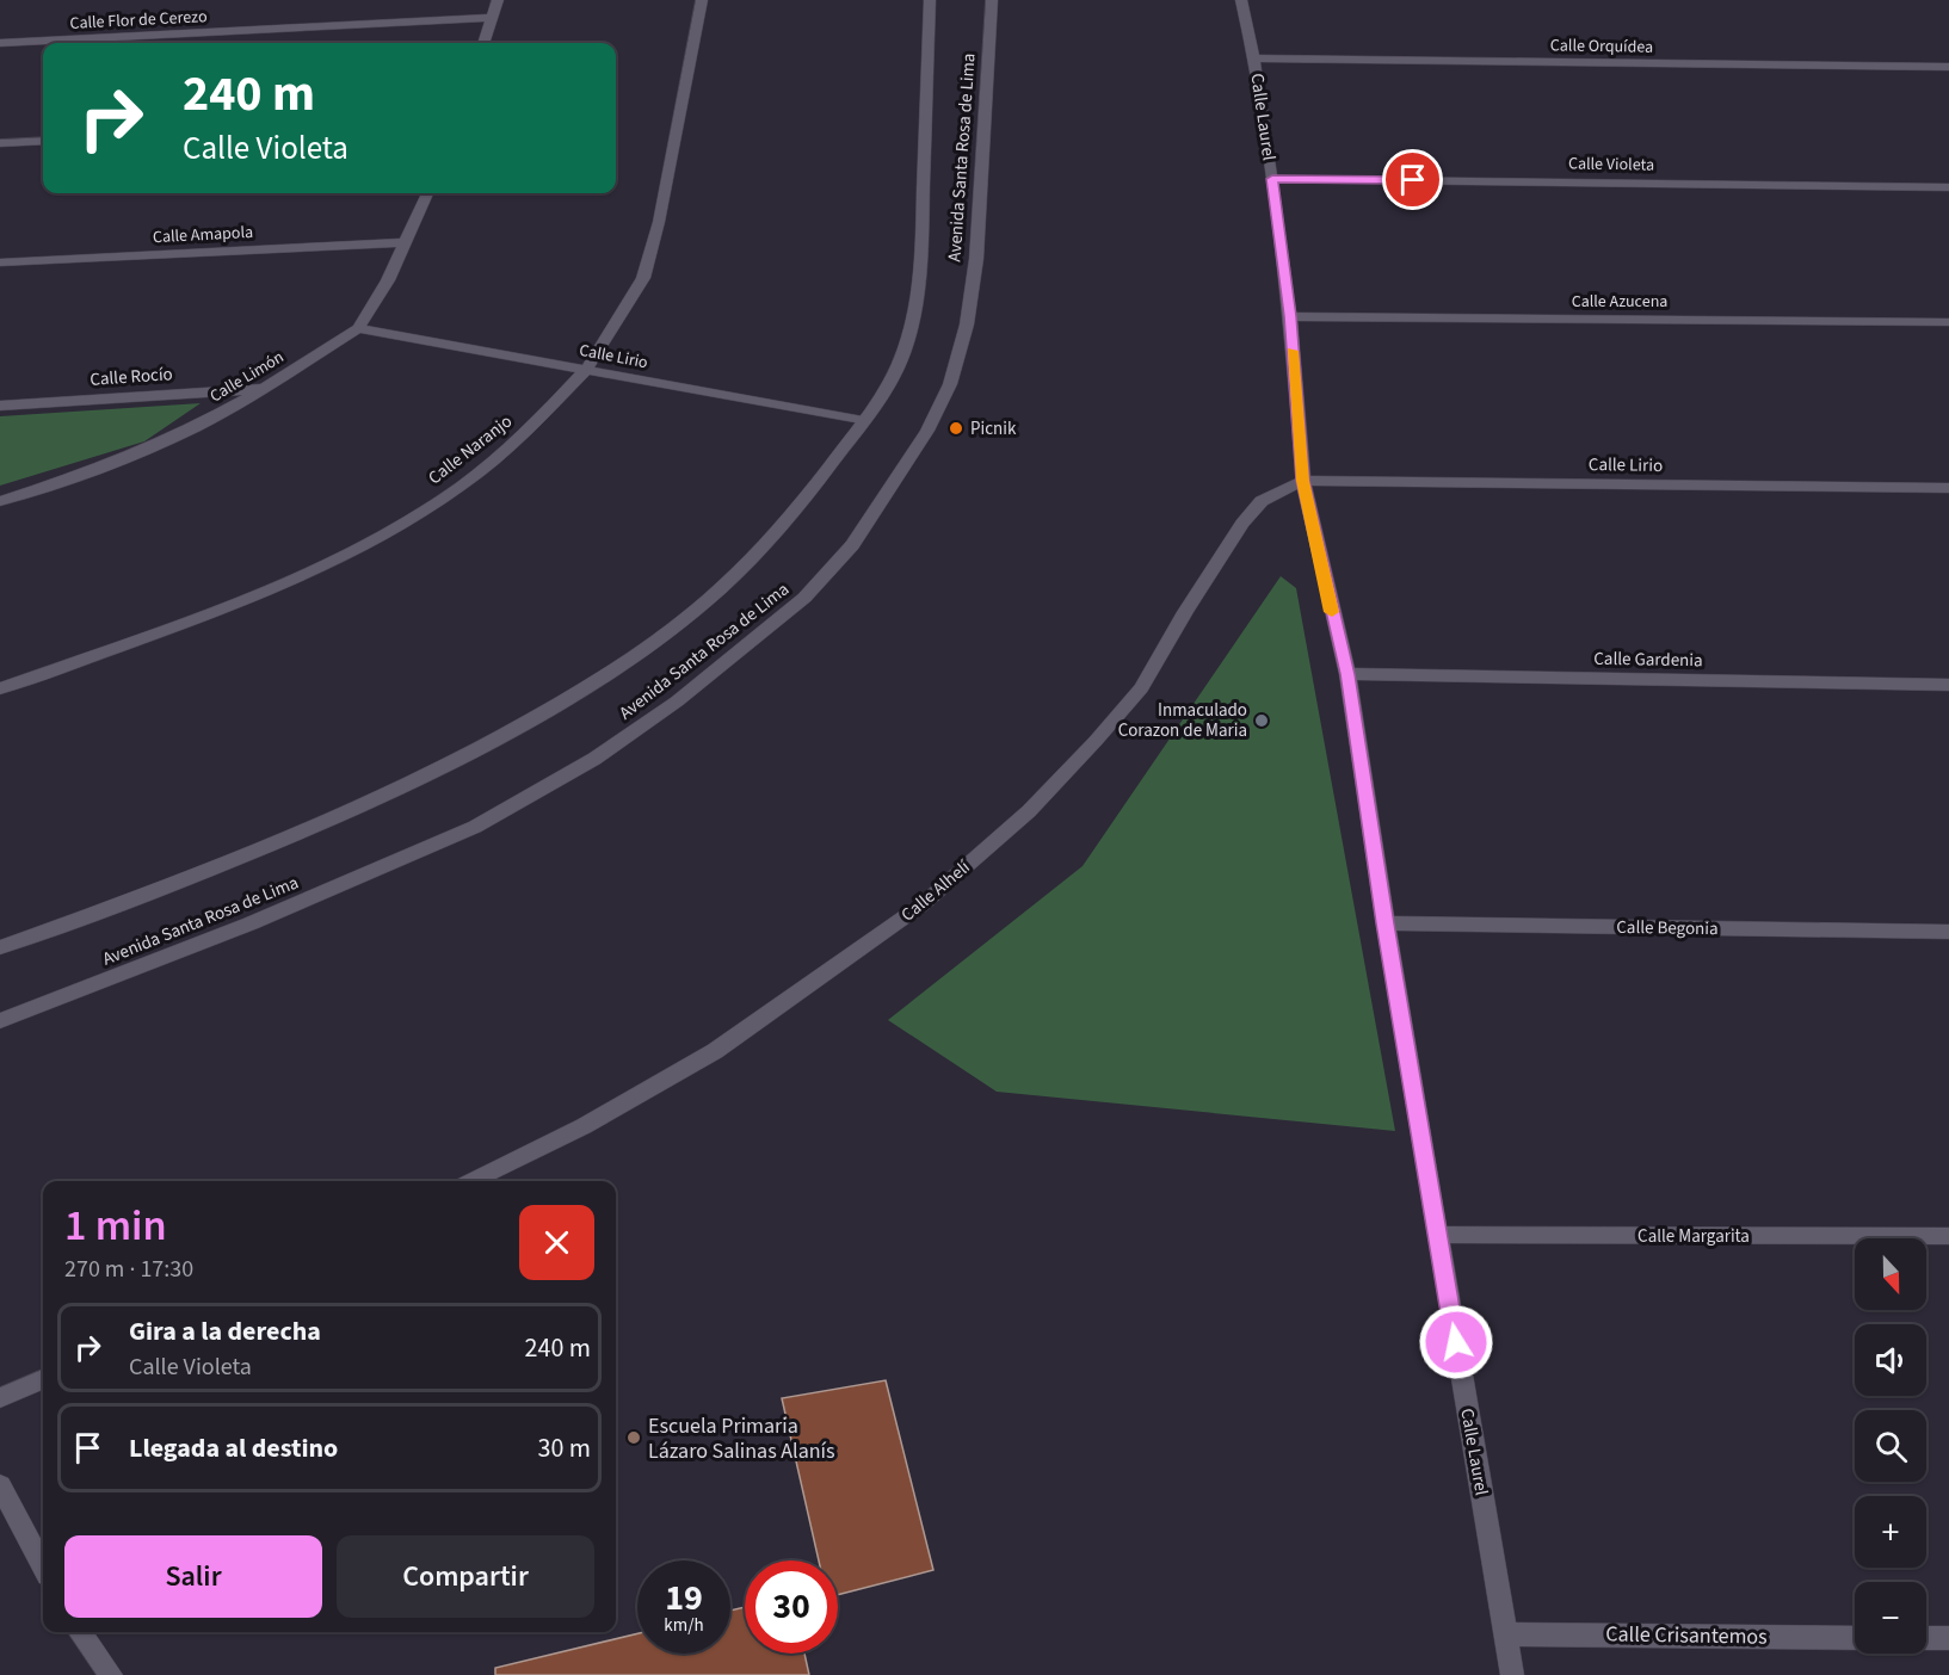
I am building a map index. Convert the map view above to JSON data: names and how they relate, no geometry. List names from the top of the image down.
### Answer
{
  "streets": {
    "street": [
      "Calle Flor de Cerezo",
      "Calle Orquídea",
      "Calle Laurel",
      "Avenida Santa Rosa de Lima",
      "Calle Violeta",
      "Calle Amapola",
      "Calle Azucena",
      "Calle Lirio",
      "Calle Rocío",
      "Calle Limón",
      "Calle Naranjo",
      "Calle Gardenia",
      "Calle Alhelí",
      "Calle Begonia",
      "Calle Margarita",
      "Calle Crisantemos"
    ]
  },
  "crossings": [
    ["Calle Orquídea", "Calle Laurel"],
    ["Calle Laurel", "Calle Violeta"],
    ["Calle Laurel", "Calle Azucena"],
    ["Calle Laurel", "Calle Lirio"],
    ["Calle Laurel", "Calle Gardenia"],
    ["Calle Laurel", "Calle Alhelí"],
    ["Calle Laurel", "Calle Begonia"],
    ["Calle Laurel", "Calle Margarita"],
    ["Calle Laurel", "Calle Crisantemos"],
    ["Avenida Santa Rosa de Lima", "Calle Lirio"],
    ["Calle Amapola", "Calle Limón"],
    ["Calle Lirio", "Calle Limón"],
    ["Calle Lirio", "Calle Naranjo"],
    ["Calle Lirio", "Calle Alhelí"],
    ["Calle Rocío", "Calle Limón"]
  ],
  "places": ["Picnik", "Inmaculado Corazon de Maria", "Escuela Primaria Lázaro Salinas Alanís"],
  "north": "bottom",
  "page": {
    "turn": ["240 m", "Calle Violeta"],
    "heading": ["1 min", "270 m · 17:30"],
    "map_buttons": ["+", "−"],
    "list": [
      {
        "name": "Gira a la derecha",
        "note": "Calle Violeta",
        "value": "240 m"
      },
      {
        "name": "Llegada al destino",
        "value": "30 m"
      }
    ],
    "buttons": ["Salir", "Compartir"],
    "speed": "19 km/h",
    "limit": "30"
  }
}
